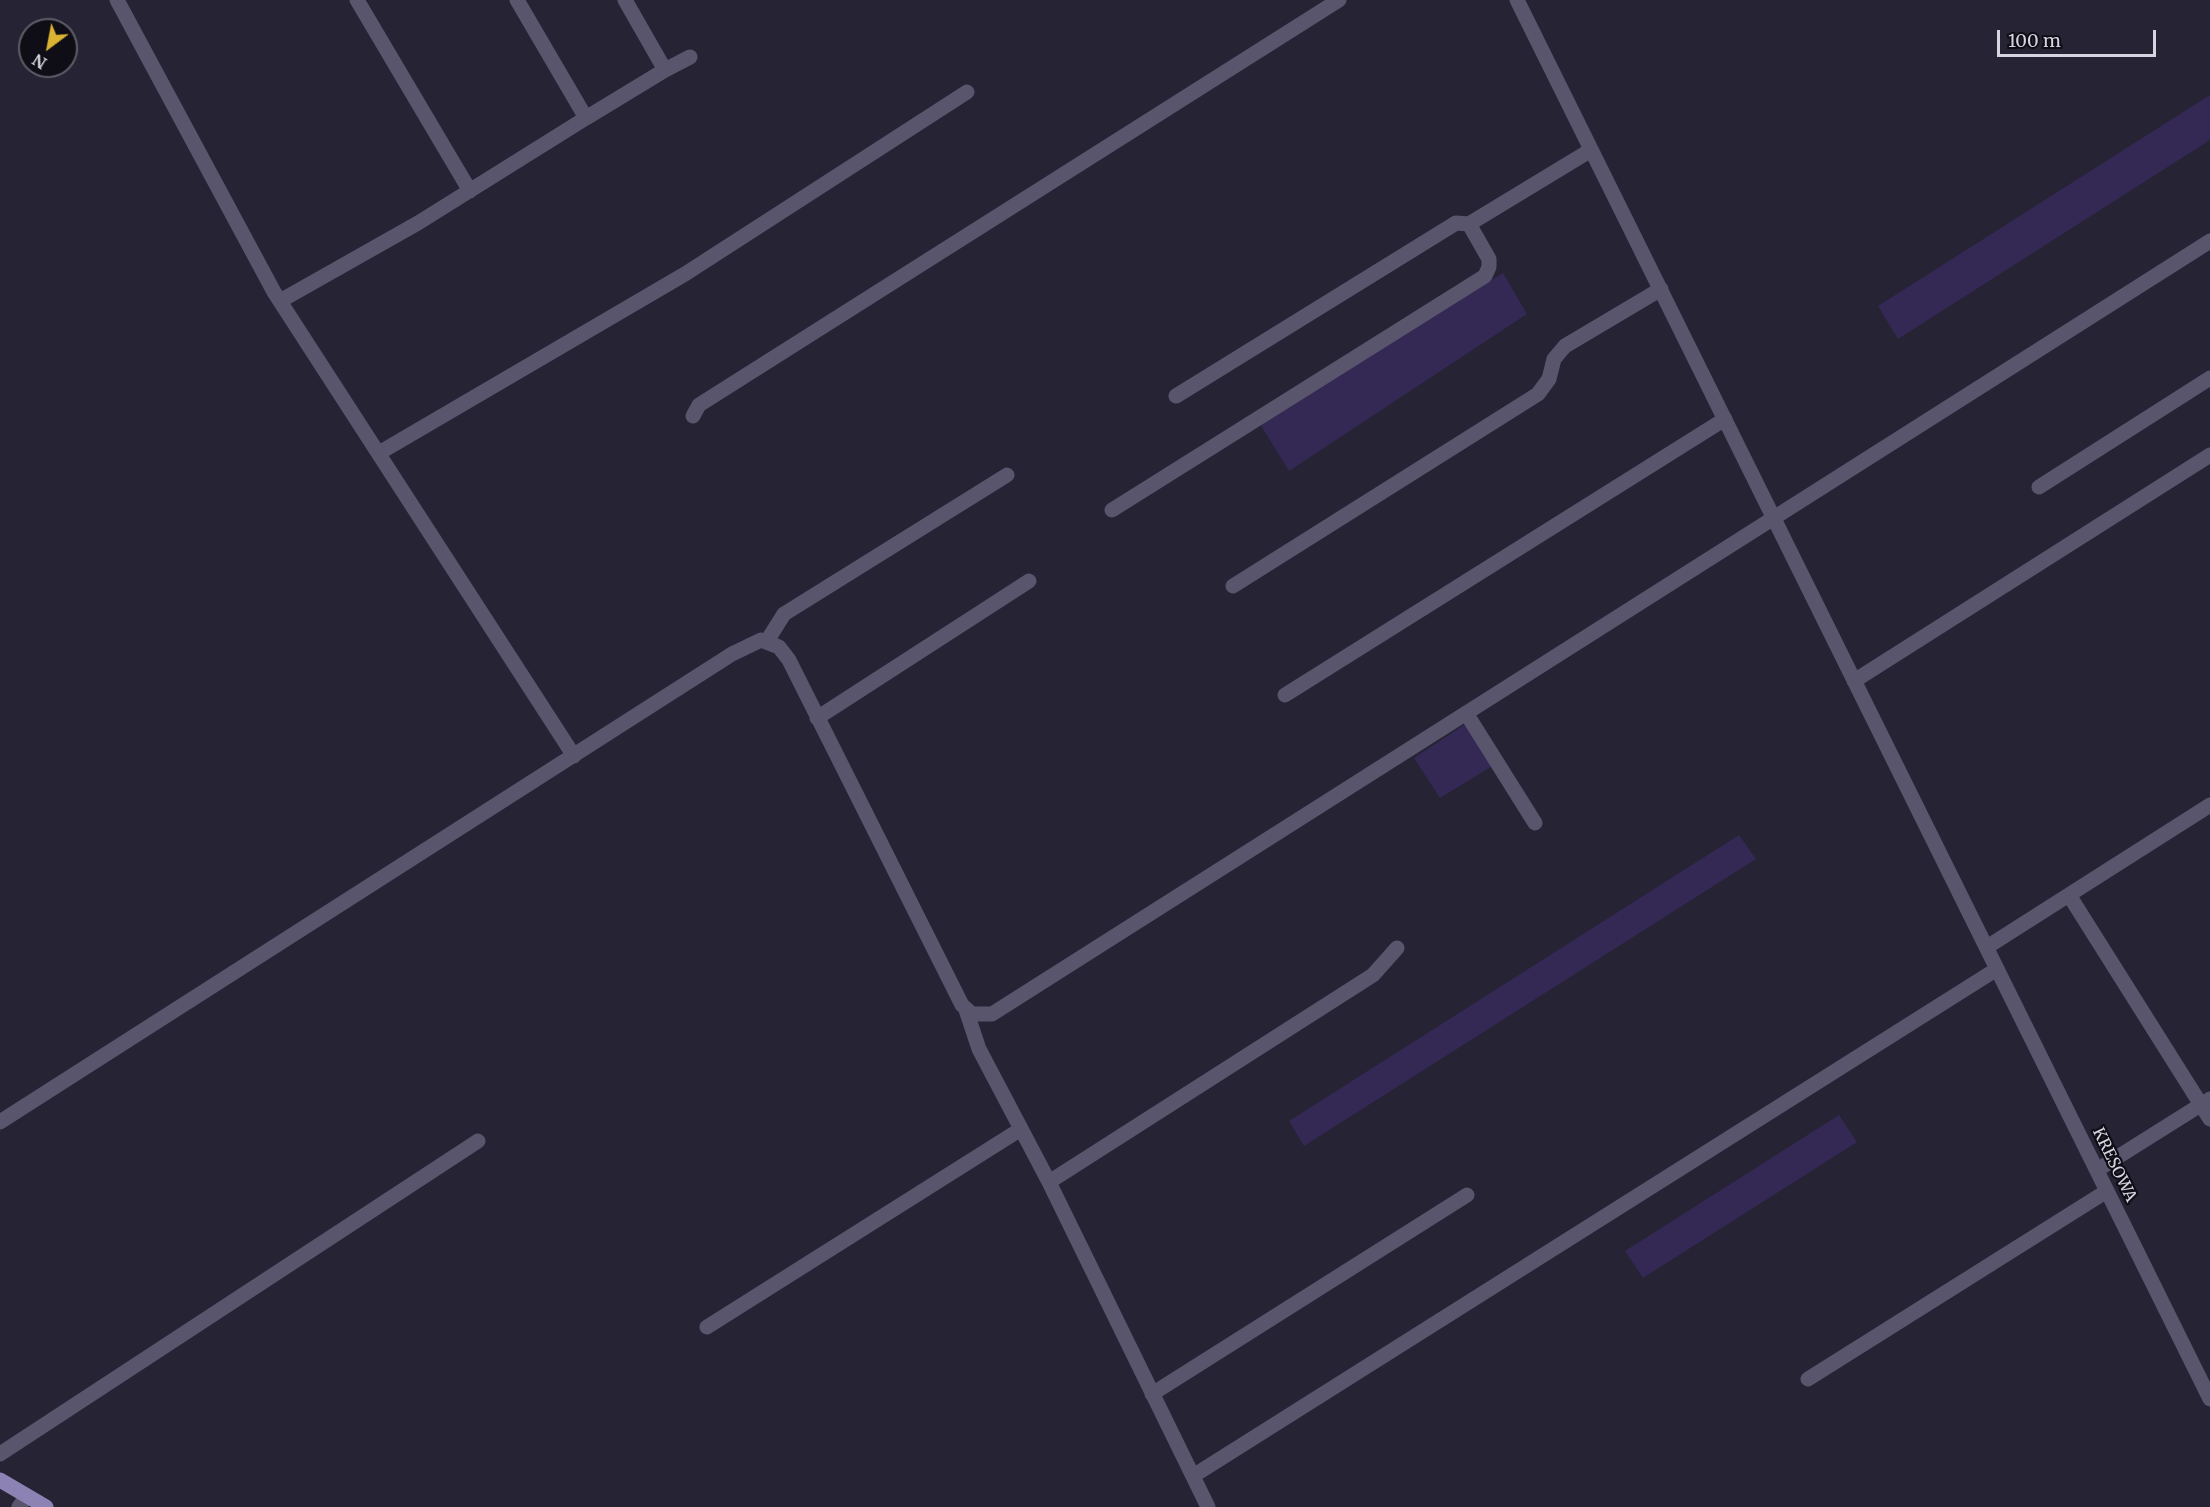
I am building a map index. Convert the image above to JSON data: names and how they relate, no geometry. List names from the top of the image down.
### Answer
{
  "streets": {
    "street": ["KRESOWA"]
  },
  "scale_bar": "100 m",
  "north": "bottom left"
}
